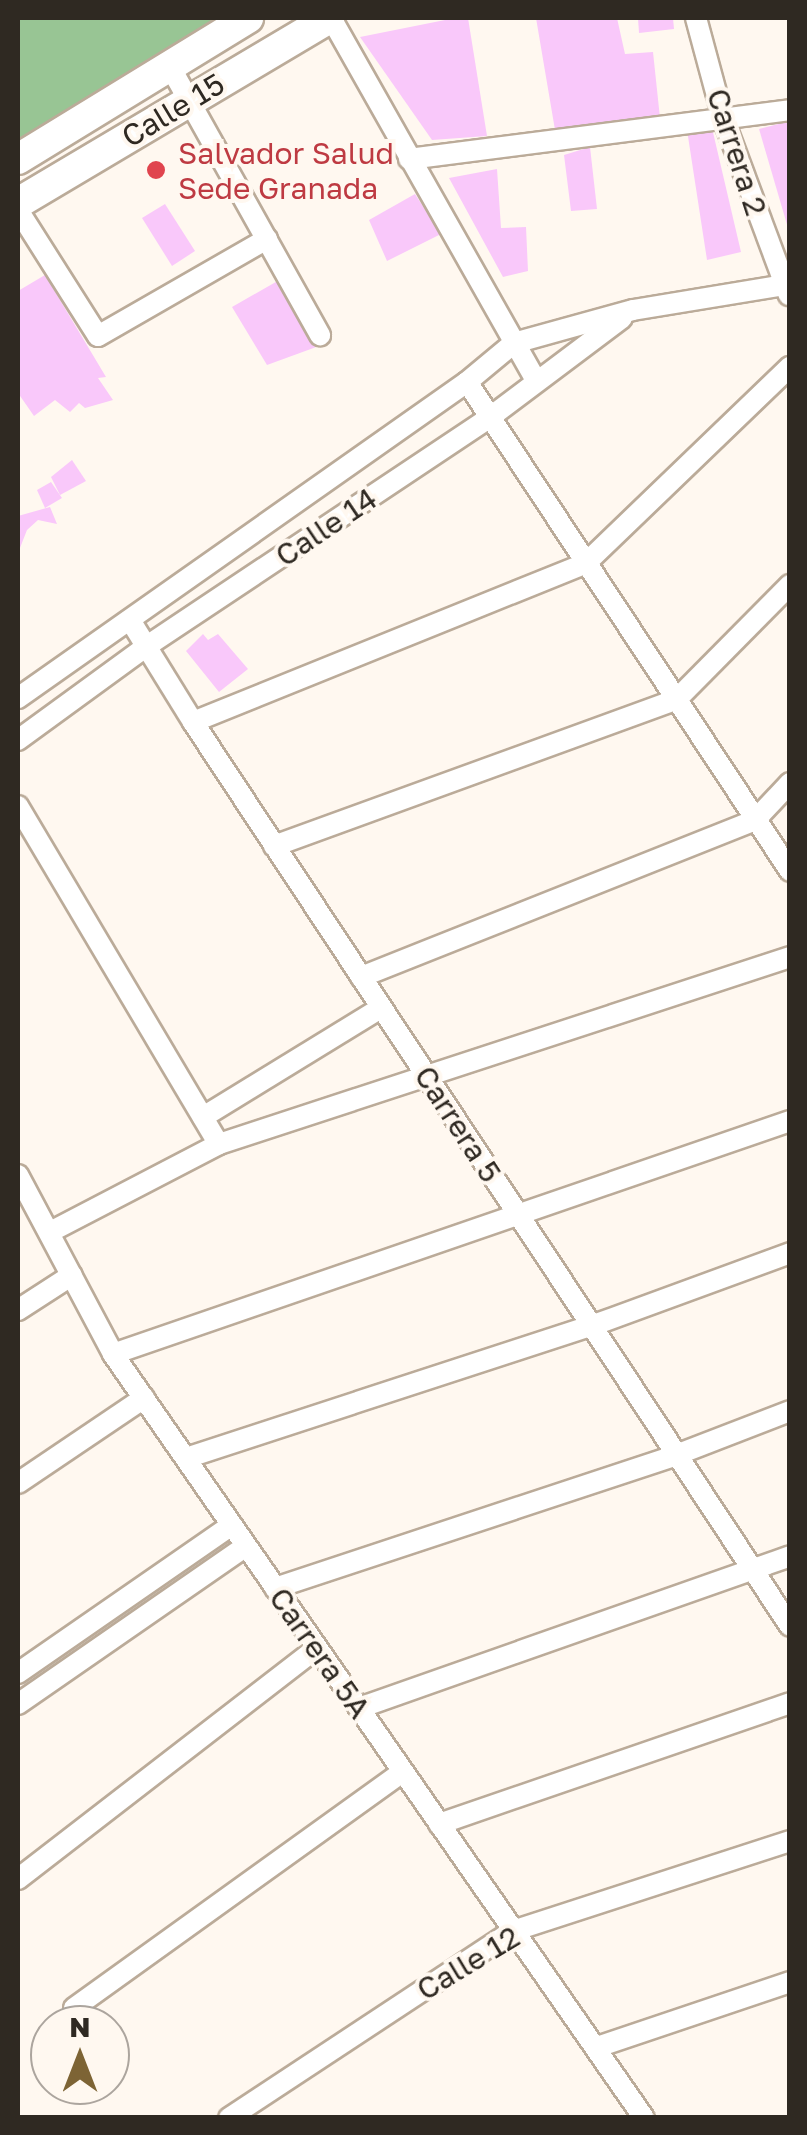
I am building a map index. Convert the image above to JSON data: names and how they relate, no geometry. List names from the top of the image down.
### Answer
{
  "streets": {
    "street": [
      "Calle 15",
      "Carrera 2",
      "Calle 14",
      "Carrera 5",
      "Carrera 5A",
      "Calle 12"
    ]
  },
  "crossings": [
    ["Carrera 2", "Calle 14"],
    ["Calle 14", "Carrera 5"],
    ["Carrera 5A", "Calle 12"]
  ],
  "places": ["Salvador Salud Sede Granada"],
  "north": "top"
}
